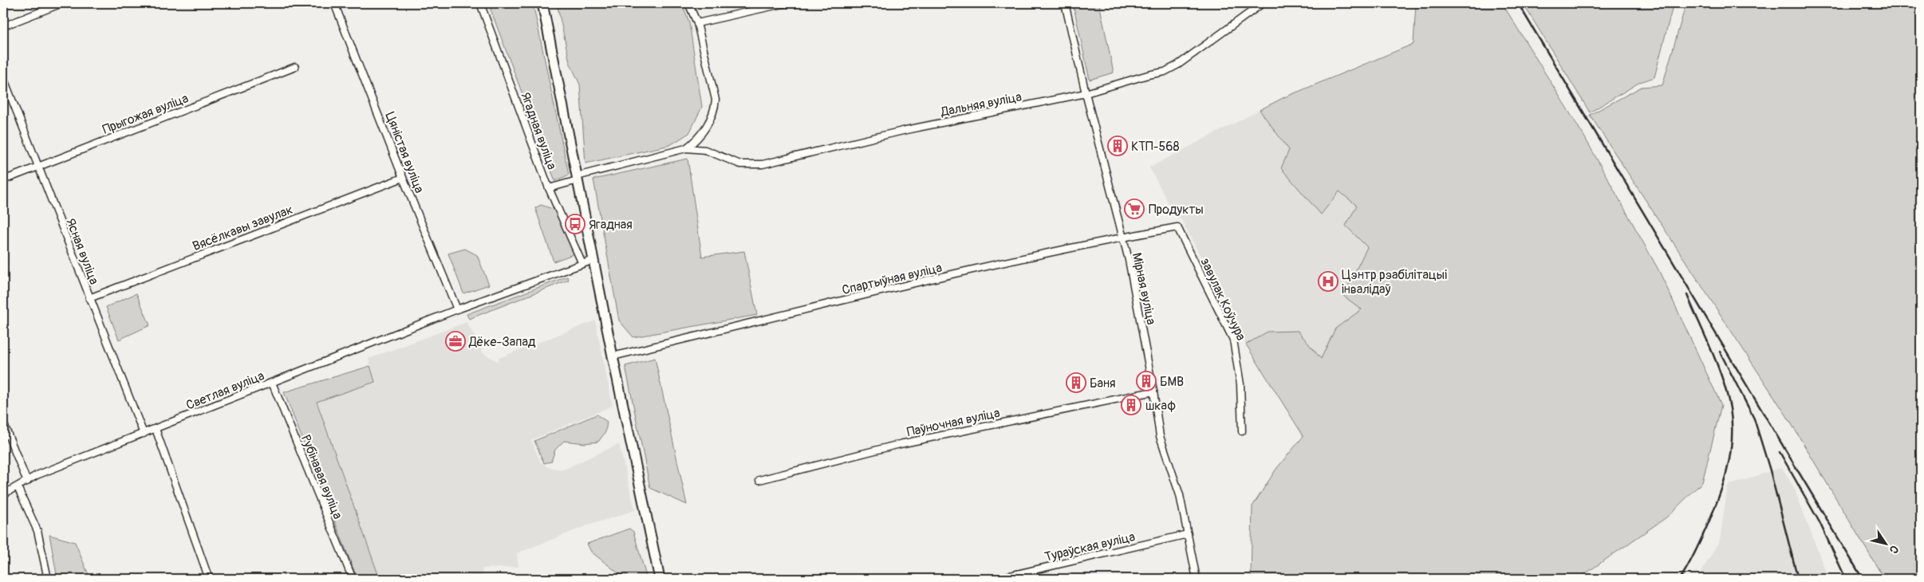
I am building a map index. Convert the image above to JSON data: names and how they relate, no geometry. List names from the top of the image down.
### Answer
{
  "streets": {
    "street": [
      "Дальняя вуліца",
      "Прыгожая вуліца",
      "Ягадная вуліца",
      "Цяністая вуліца",
      "Вясёлкавы завулак",
      "Ясная вуліца",
      "Спартыўная вуліца",
      "Мірная вуліца",
      "завулак Коўчура",
      "Светлая вуліца",
      "Паўночная вуліца",
      "Рубінавая вуліца",
      "Тураўская вуліца"
    ]
  },
  "crossings": [
    ["Дальняя вуліца", "Мірная вуліца"],
    ["Прыгожая вуліца", "Ясная вуліца"],
    ["Ягадная вуліца", "Светлая вуліца"],
    ["Цяністая вуліца", "Вясёлкавы завулак"],
    ["Цяністая вуліца", "Светлая вуліца"],
    ["Вясёлкавы завулак", "Ясная вуліца"],
    ["Ясная вуліца", "Светлая вуліца"],
    ["Спартыўная вуліца", "Мірная вуліца"],
    ["Спартыўная вуліца", "завулак Коўчура"],
    ["Мірная вуліца", "Паўночная вуліца"],
    ["Мірная вуліца", "Тураўская вуліца"],
    ["Светлая вуліца", "Рубінавая вуліца"]
  ],
  "places": {
    "building": [
      "КТП-568",
      "БМВ",
      "Баня",
      "шкаф"
    ],
    "supermarket": ["Продукты"],
    "bus stop": ["Ягадная"],
    "hospital": ["Цэнтр рэабілітацыі інвалідаў"],
    "office": ["Дёке-Запад"]
  },
  "north": "bottom right"
}
